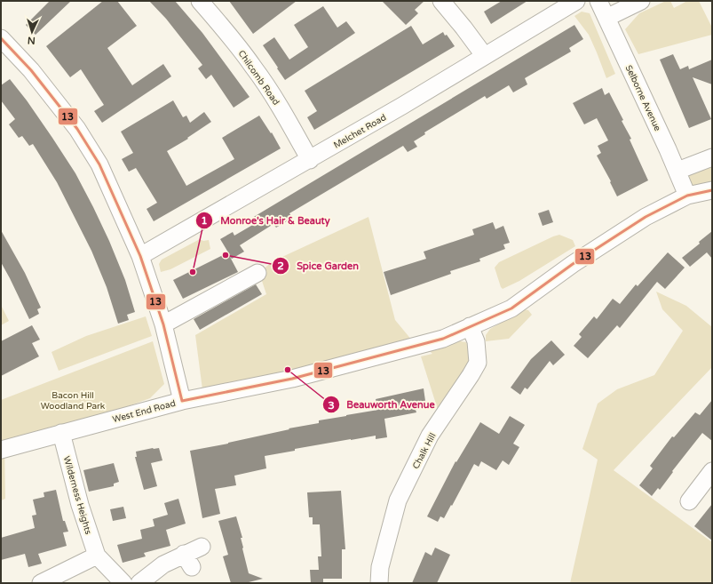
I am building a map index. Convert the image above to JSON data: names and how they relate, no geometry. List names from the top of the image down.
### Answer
{
  "streets": {
    "street": [
      "Chilcomb Road",
      "Selborne Avenue",
      "Melchet Road",
      "West End Road",
      "Chalk Hill",
      "Wilderness Heights"
    ]
  },
  "crossings": [
    ["Chilcomb Road", "Melchet Road"],
    ["Selborne Avenue", "West End Road"],
    ["West End Road", "Chalk Hill"],
    ["West End Road", "Wilderness Heights"]
  ],
  "parks": ["Bacon Hill Woodland Park"],
  "places": ["Spice Garden", "Monroe's Hair & Beauty", "Beauworth Avenue"],
  "lines": ["transit line 13"],
  "north": "bottom"
}
